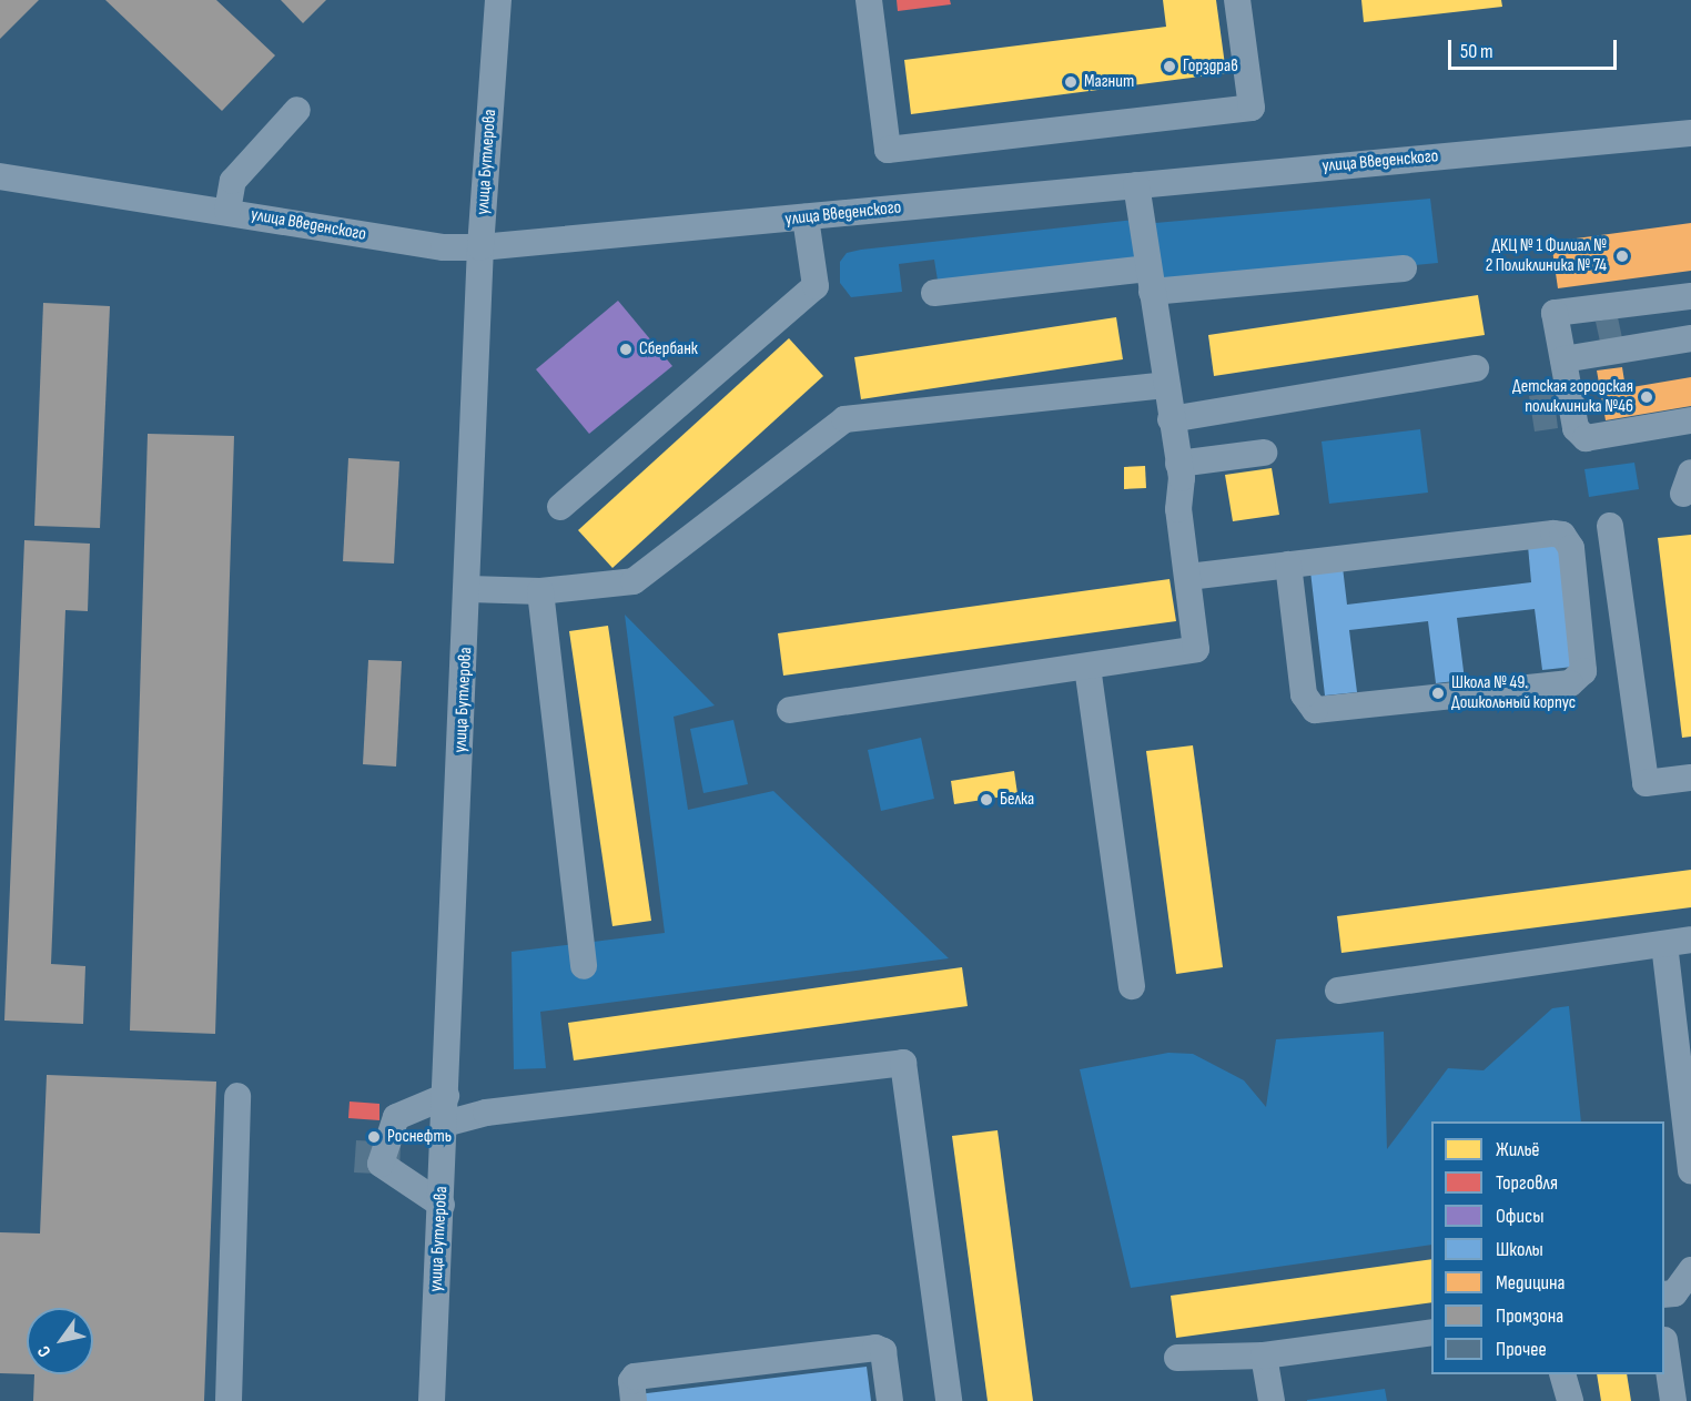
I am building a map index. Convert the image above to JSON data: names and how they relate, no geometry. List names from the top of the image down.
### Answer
{
  "streets": {
    "street": ["улица Бутлерова", "улица Введенского"]
  },
  "crossings": [
    ["улица Бутлерова", "улица Введенского"]
  ],
  "places": [
    "Горздрав",
    "Магнит",
    "ДКЦ № 1 Филиал № 2 Поликлиника № 74",
    "Сбербанк",
    "Детская городская поликлиника №46",
    "Школа № 49. Дошкольный корпус",
    "Белка",
    "Роснефть"
  ],
  "legend": [
    "Жильё",
    "Торговля",
    "Офисы",
    "Школы",
    "Медицина",
    "Промзона",
    "Прочее"
  ],
  "scale_bar": "50 m",
  "north": "bottom left"
}
